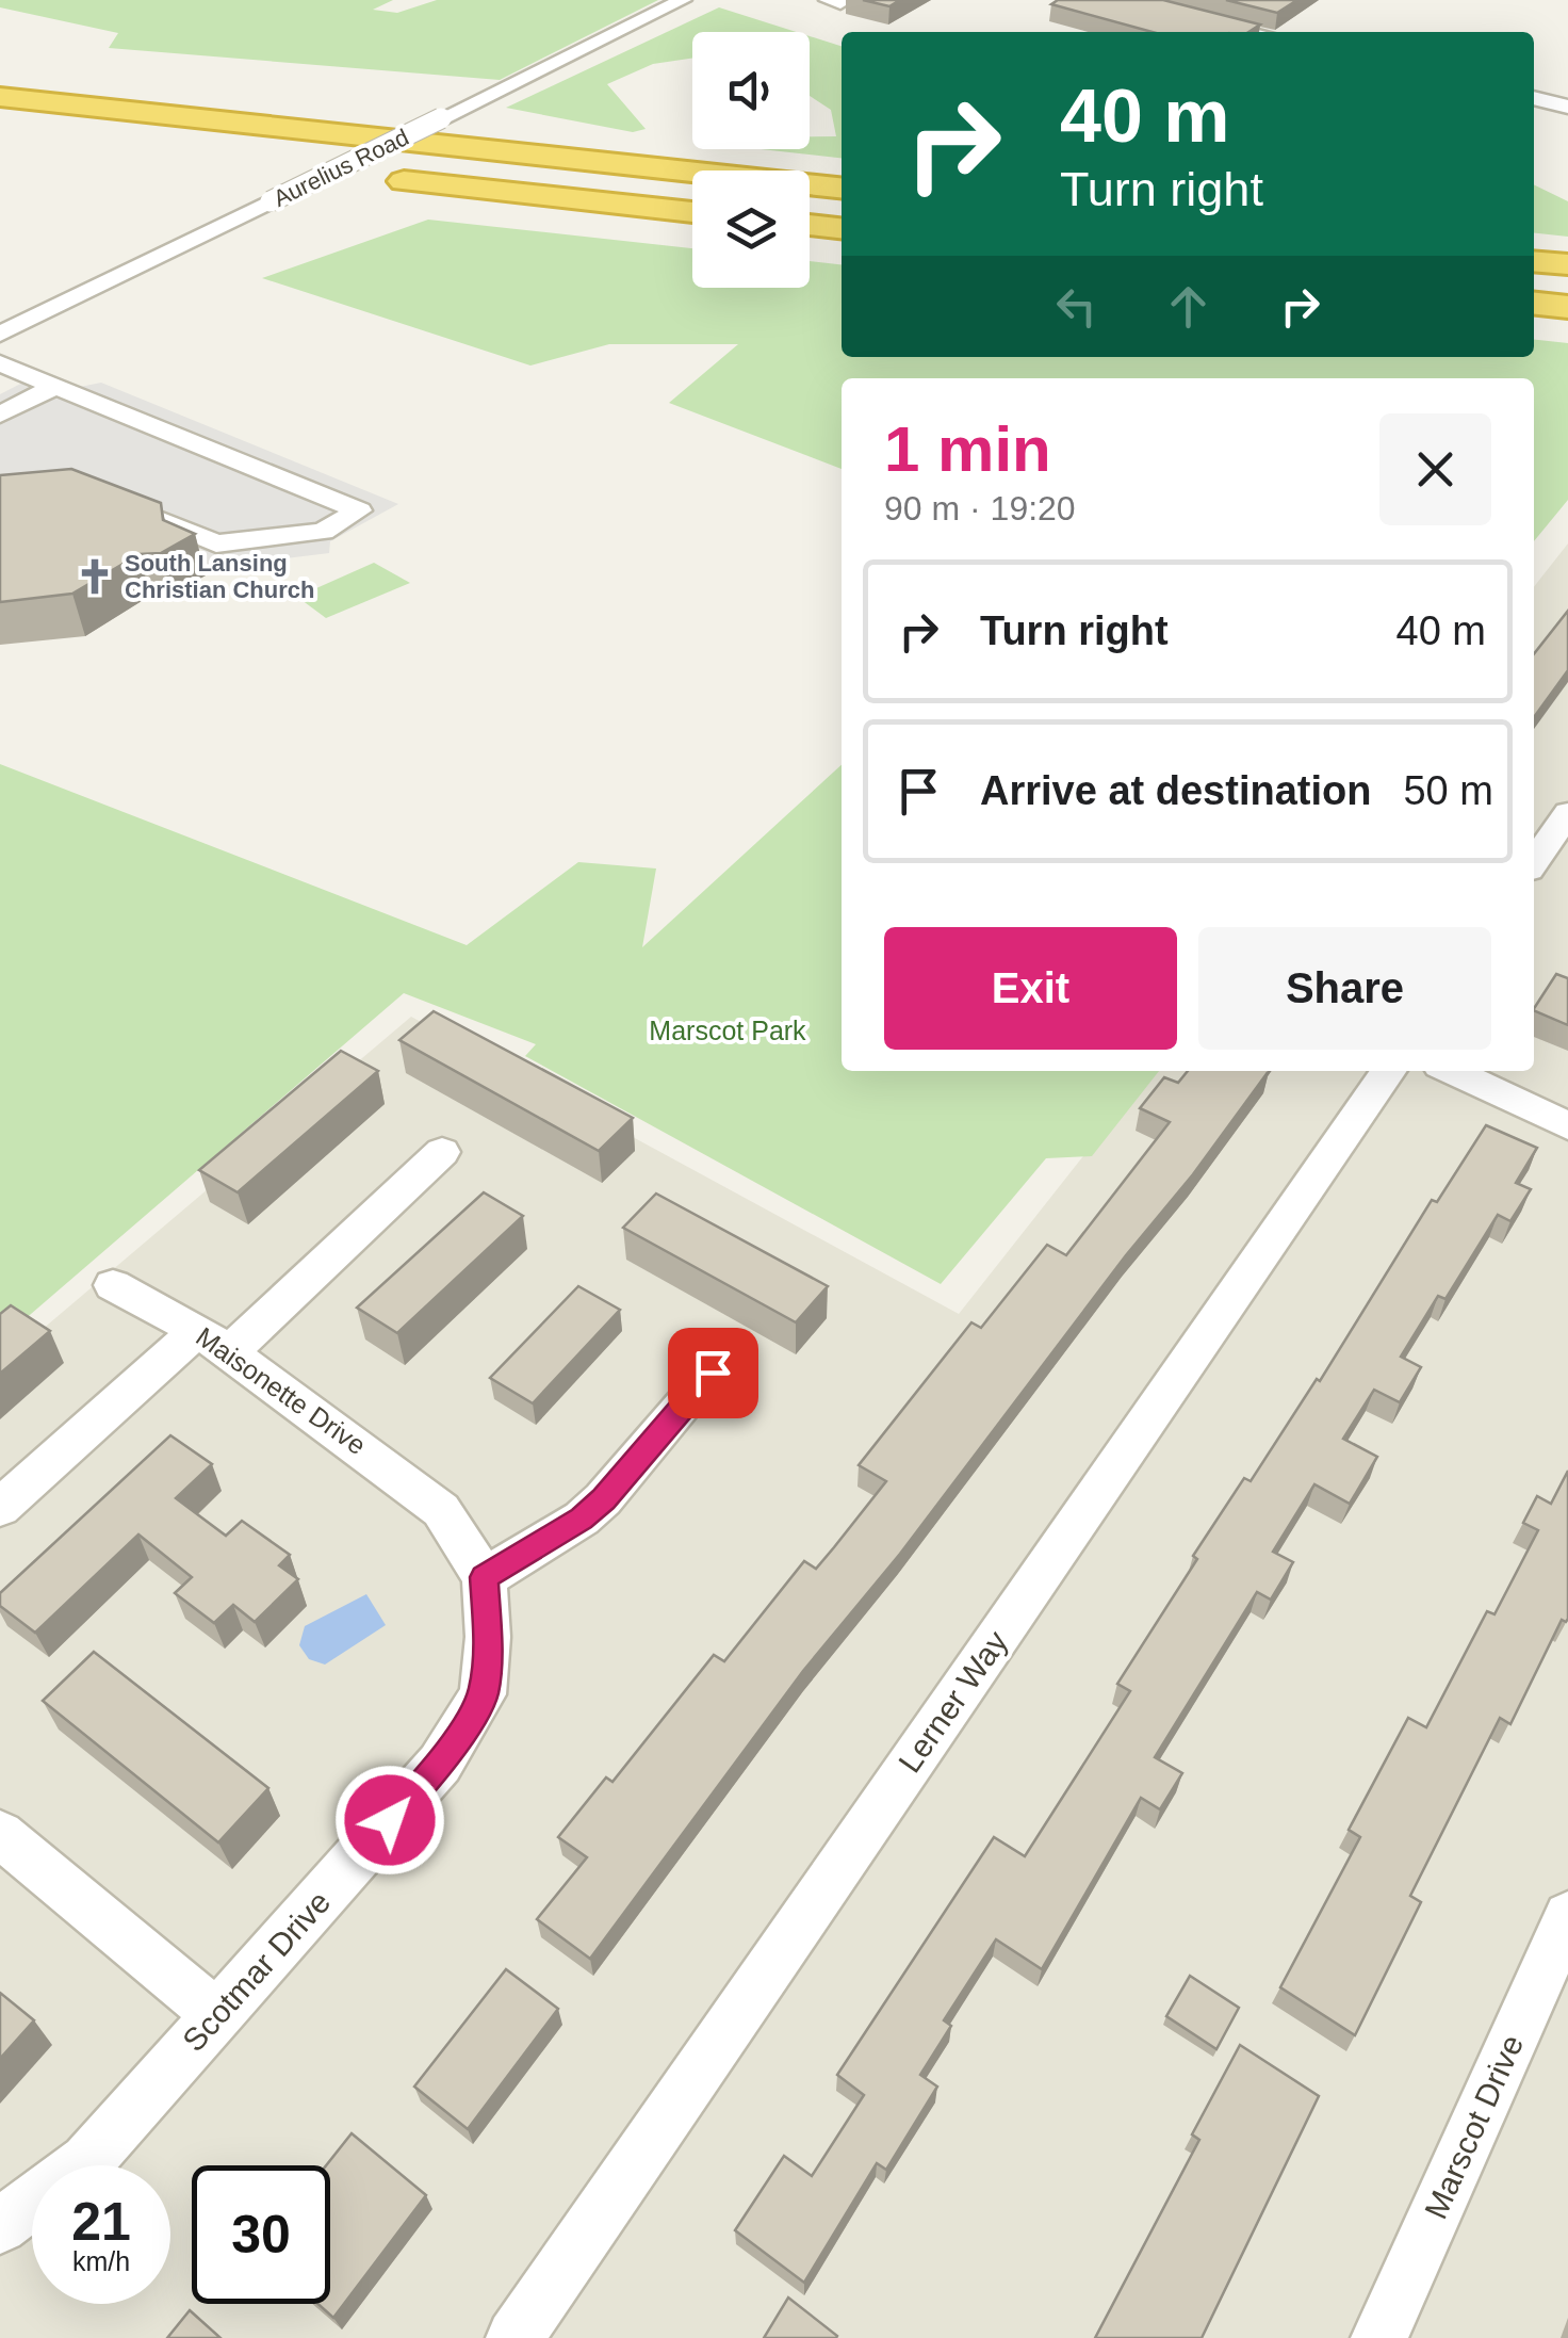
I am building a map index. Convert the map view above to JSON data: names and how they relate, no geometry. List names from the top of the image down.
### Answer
{
  "streets": {
    "street": [
      "Aurelius Road",
      "Maisonette Drive",
      "Lerner Way",
      "Scotmar Drive",
      "Marscot Drive"
    ]
  },
  "crossings": [
    ["Maisonette Drive", "Scotmar Drive"]
  ],
  "parks": ["Marscot Park"],
  "places": {
    "church": ["South Lansing Christian Church"]
  },
  "page": {
    "turn": ["40 m", "Turn right"],
    "heading": ["1 min", "90 m · 19:20"],
    "list": [
      {
        "name": "Turn right",
        "value": "40 m"
      },
      {
        "name": "Arrive at destination",
        "value": "50 m"
      }
    ],
    "buttons": ["Exit", "Share"],
    "speed": "21 km/h",
    "limit": "30"
  }
}
